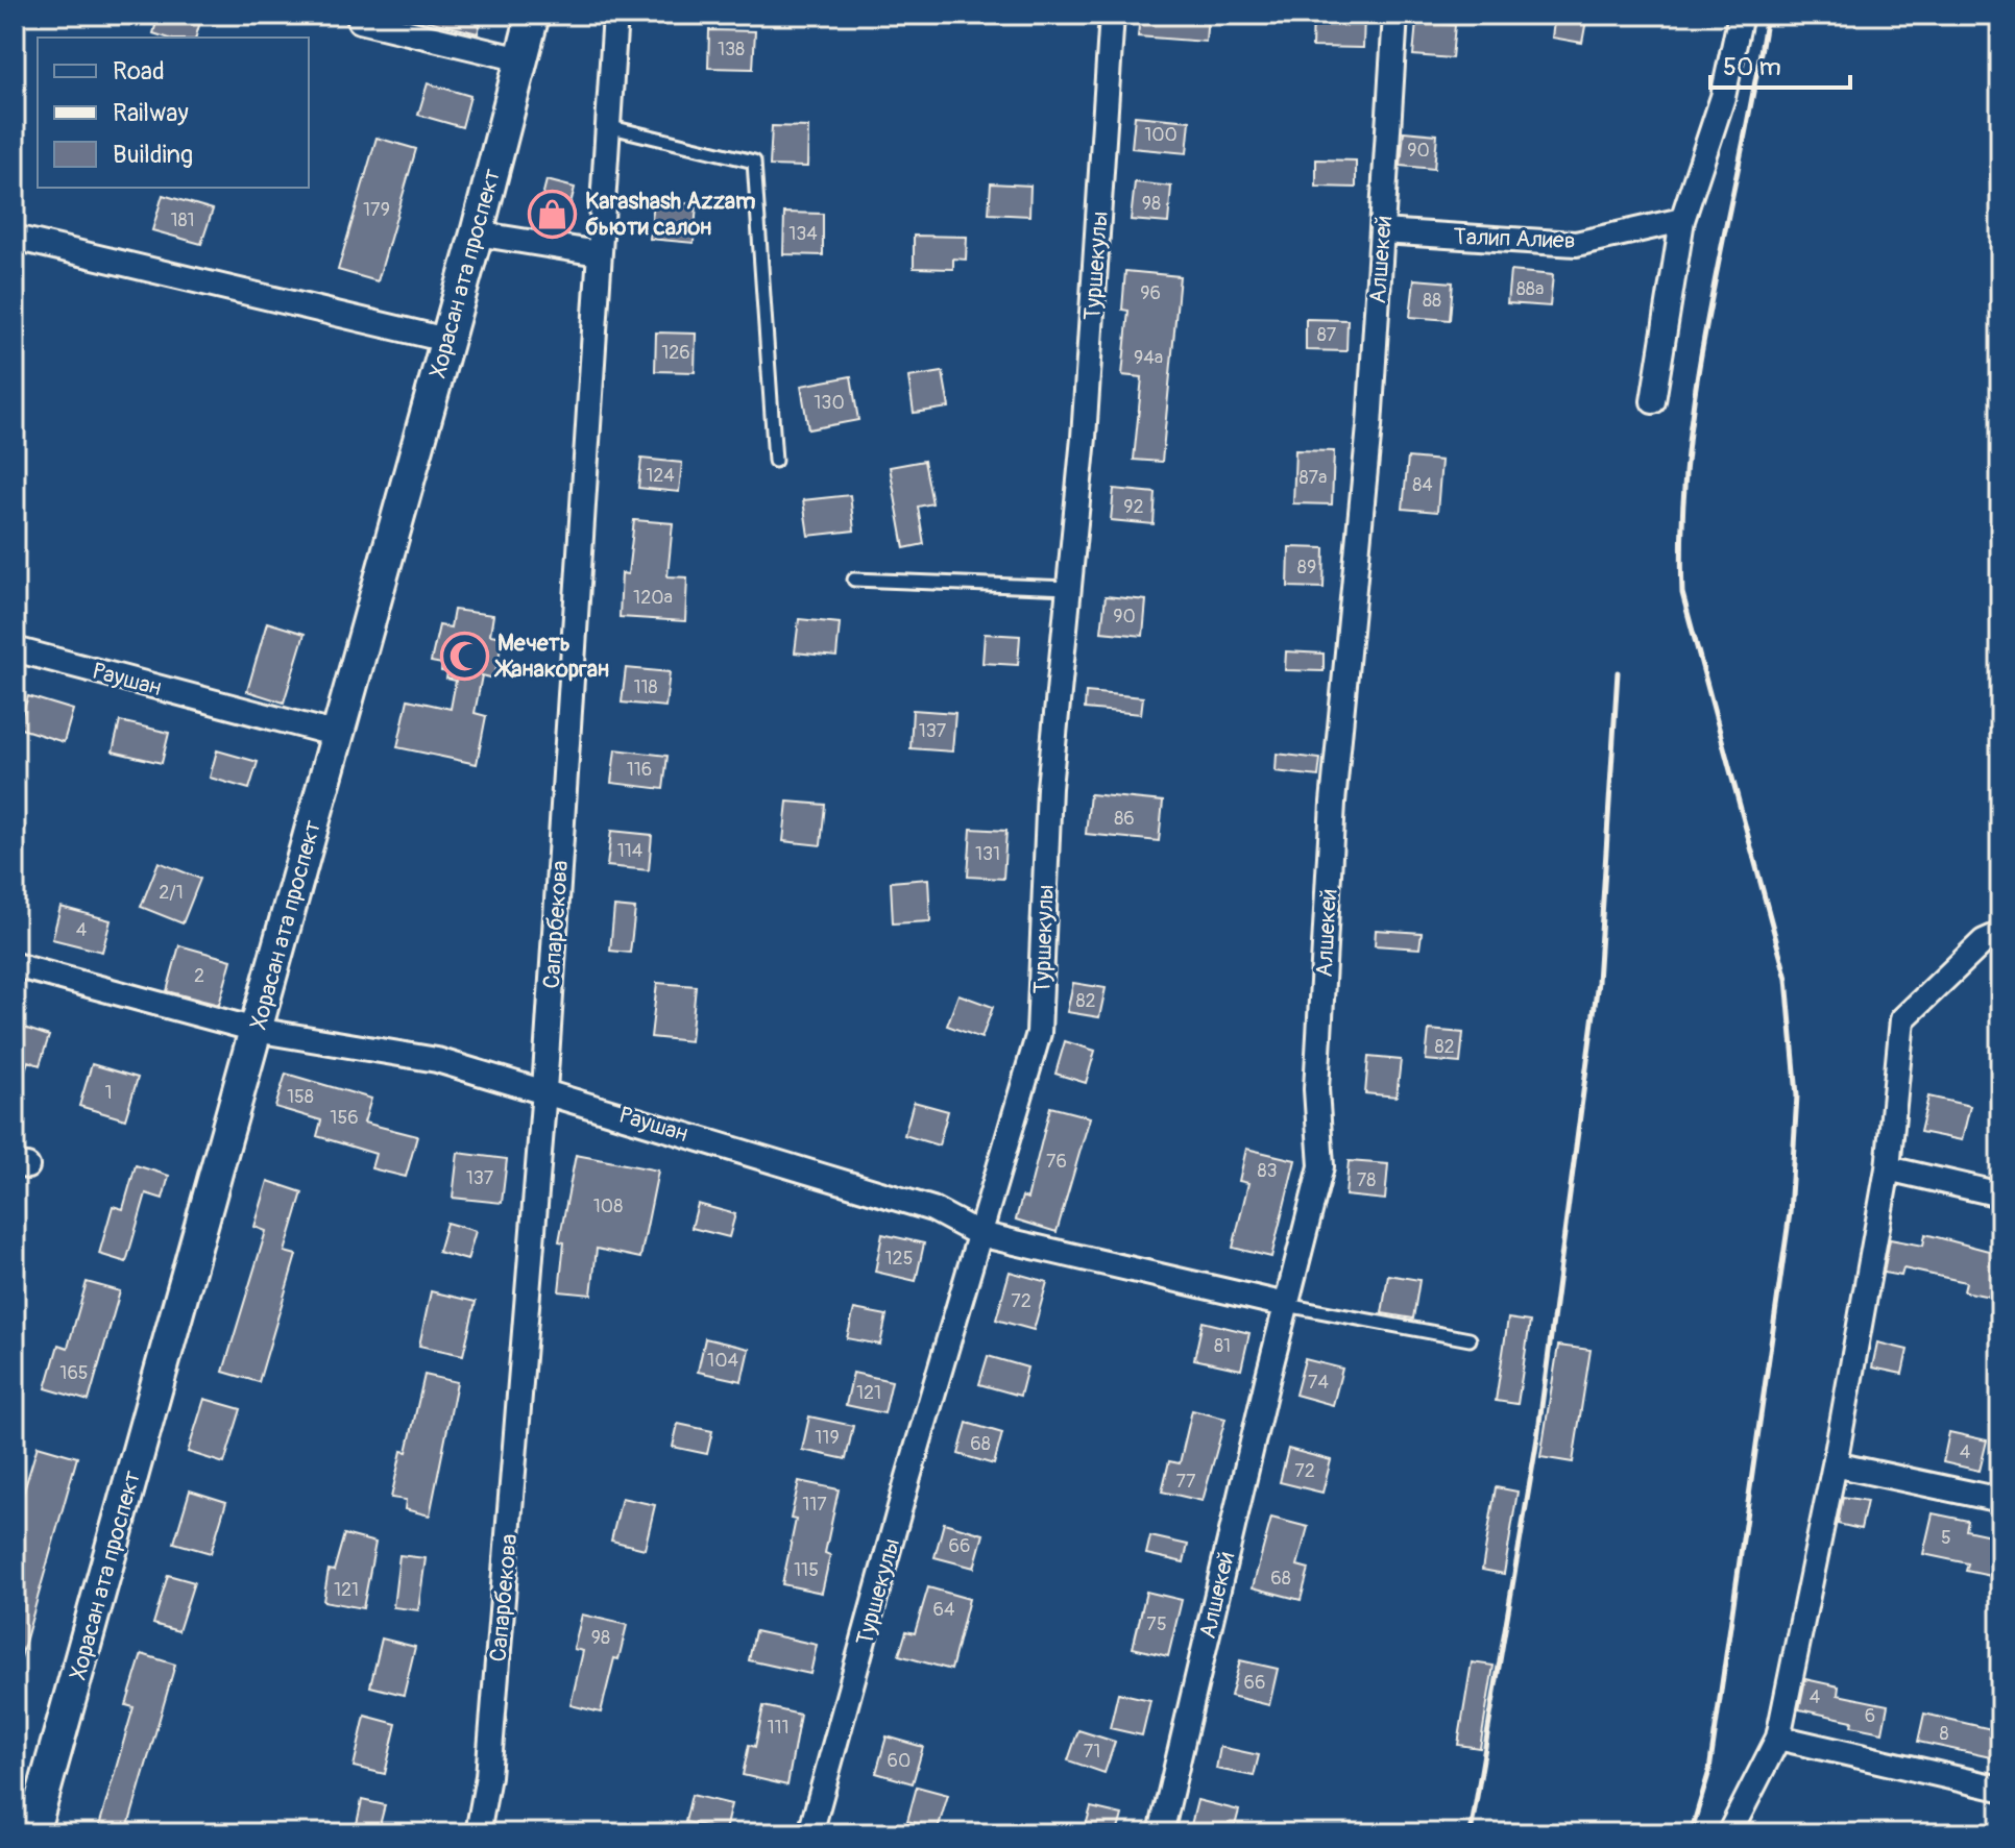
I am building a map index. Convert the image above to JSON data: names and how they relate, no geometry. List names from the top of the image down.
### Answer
{
  "streets": {
    "main road": ["Хорасан ата проспект"],
    "street": [
      "Талип Алиев",
      "Алшекей",
      "Туршекулы",
      "Раушан",
      "Сапарбекова"
    ]
  },
  "crossings": [
    ["Талип Алиев", "Алшекей"],
    ["Алшекей", "Раушан"],
    ["Туршекулы", "Раушан"],
    ["Хорасан ата проспект", "Раушан"],
    ["Раушан", "Сапарбекова"]
  ],
  "places": {
    "shop": ["Karashash Azzam бьюти салон"],
    "mosque": ["Мечеть Жанакорган"]
  },
  "house_numbers": [
    "138",
    "100",
    "90",
    "98",
    "179",
    "181",
    "134",
    "88а",
    "96",
    "88",
    "87",
    "126",
    "94а",
    "130",
    "124",
    "87а",
    "84",
    "92",
    "89",
    "120а",
    "90",
    "118",
    "137",
    "116",
    "86",
    "114",
    "131",
    "2/1",
    "4",
    "2",
    "82",
    "82",
    "1",
    "158",
    "156",
    "76",
    "83",
    "137",
    "78",
    "108",
    "125",
    "72",
    "81",
    "104",
    "165",
    "74",
    "121",
    "119",
    "68",
    "4",
    "72",
    "77",
    "117",
    "5",
    "66",
    "115",
    "68",
    "121",
    "64",
    "75",
    "98",
    "66",
    "4",
    "6",
    "111",
    "8",
    "71",
    "60"
  ],
  "legend": ["Road", "Railway", "Building"],
  "scale_bar": "50 m"
}
